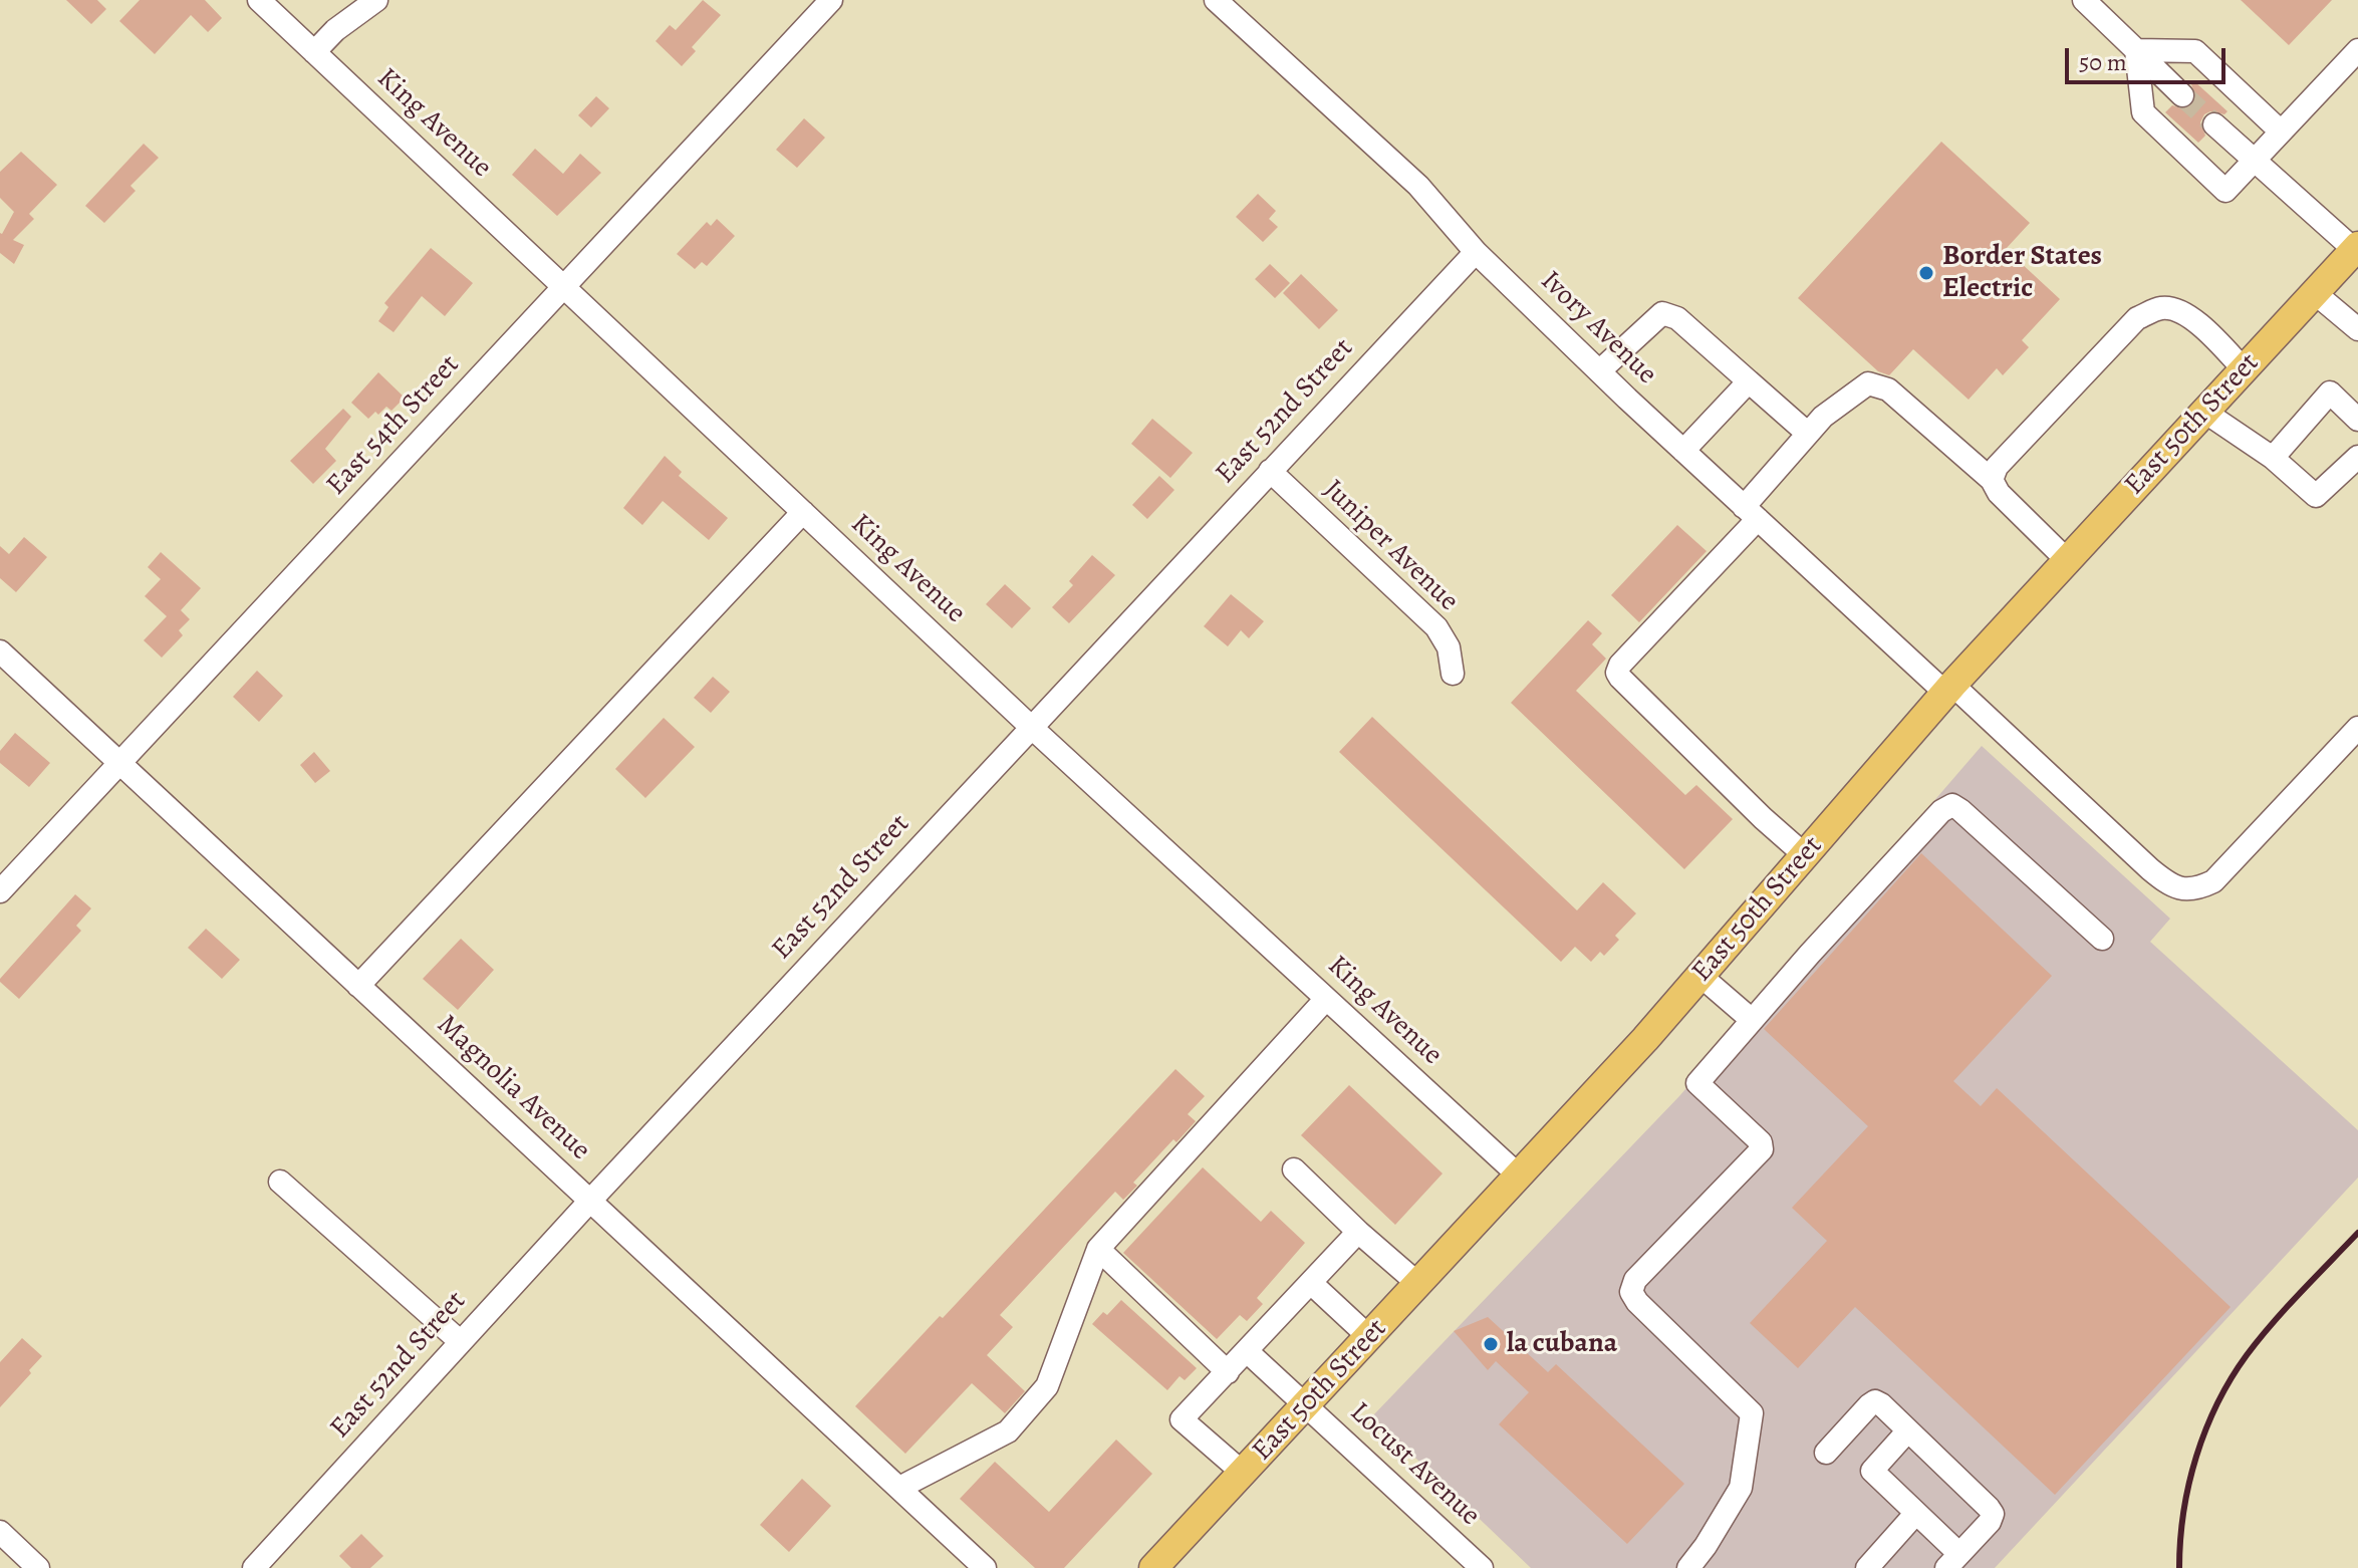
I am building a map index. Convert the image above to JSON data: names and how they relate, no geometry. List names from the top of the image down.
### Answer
{
  "streets": {
    "main road": ["East 50th Street"],
    "street": [
      "King Avenue",
      "Ivory Avenue",
      "East 52nd Street",
      "East 54th Street",
      "Juniper Avenue",
      "Magnolia Avenue",
      "Locust Avenue"
    ]
  },
  "crossings": [
    ["King Avenue", "East 52nd Street"],
    ["King Avenue", "East 50th Street"],
    ["King Avenue", "East 54th Street"],
    ["Ivory Avenue", "East 52nd Street"],
    ["Ivory Avenue", "East 50th Street"],
    ["East 52nd Street", "Juniper Avenue"],
    ["East 52nd Street", "Magnolia Avenue"],
    ["East 50th Street", "Locust Avenue"],
    ["East 54th Street", "Magnolia Avenue"]
  ],
  "places": ["Border States Electric", "la cubana"],
  "scale_bar": "50 m"
}
